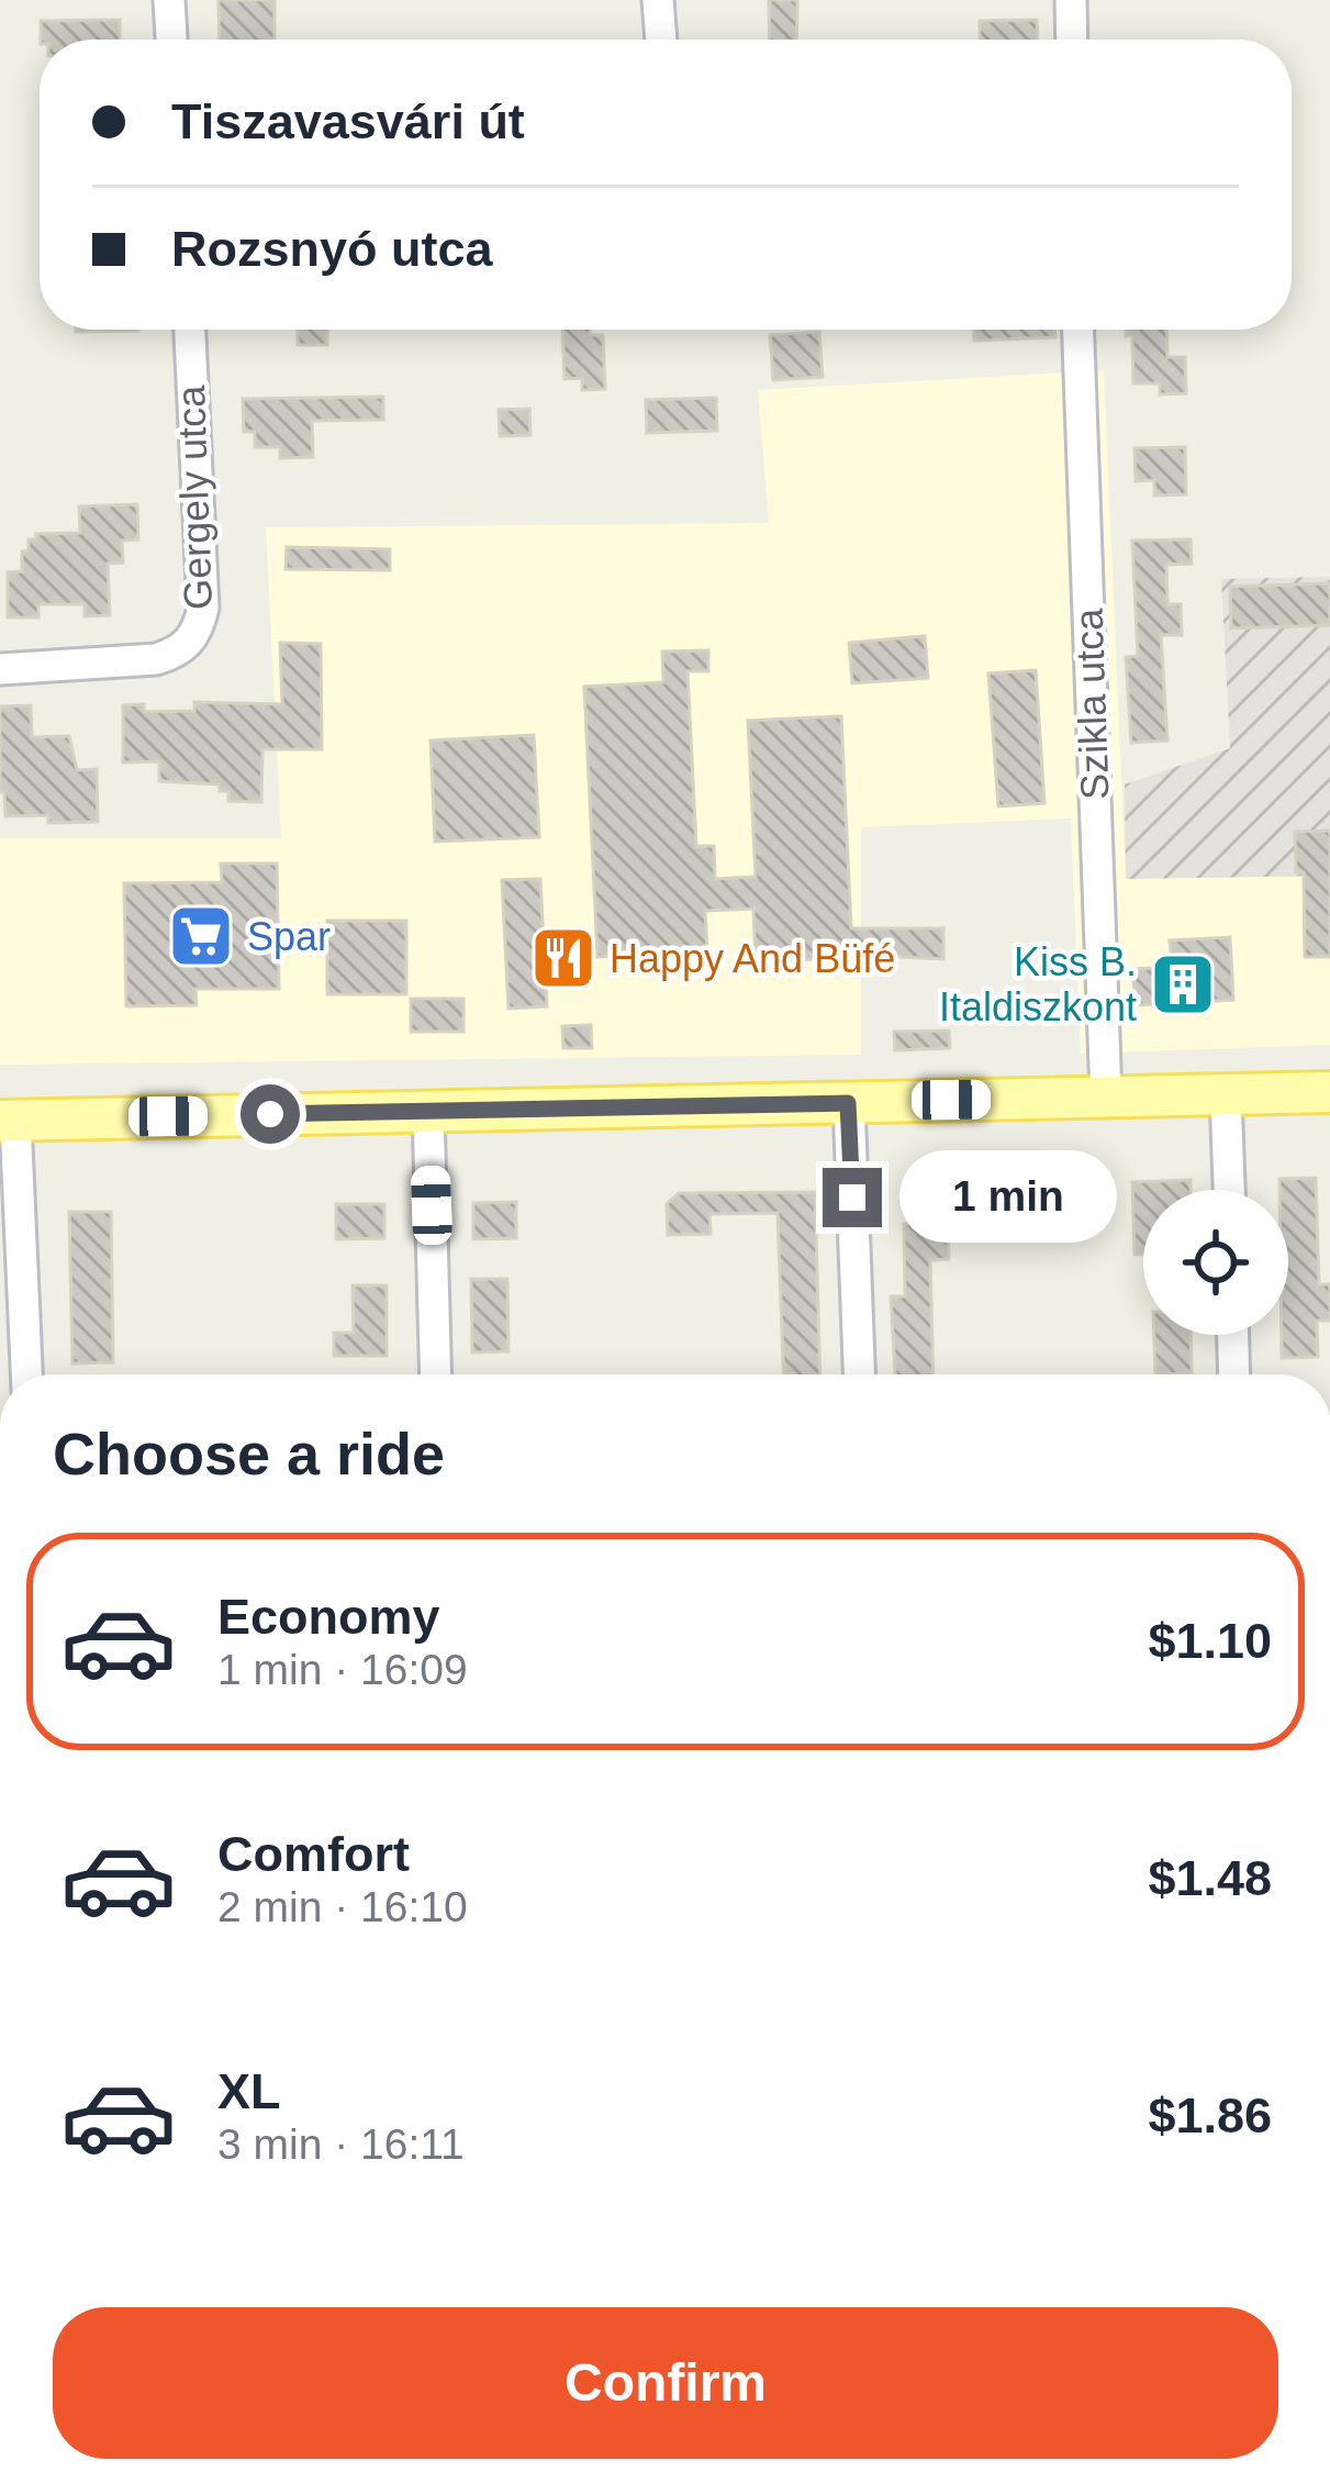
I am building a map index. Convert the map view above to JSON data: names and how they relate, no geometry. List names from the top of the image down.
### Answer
{
  "streets": {
    "street": ["Gergely utca", "Szikla utca"]
  },
  "places": {
    "supermarket": ["Spar"],
    "restaurant": ["Happy And Büfé"],
    "building": ["Kiss B. Italdiszkont"]
  },
  "page": {
    "banner": ["Tiszavasvári út", "Rozsnyó utca"],
    "bubble": "1 min",
    "heading": "Choose a ride",
    "list": [
      {
        "name": "Economy",
        "note": "1 min · 16:09",
        "value": "$1.10"
      },
      {
        "name": "Comfort",
        "note": "2 min · 16:10",
        "value": "$1.48"
      },
      {
        "name": "XL",
        "note": "3 min · 16:11",
        "value": "$1.86"
      }
    ],
    "buttons": "Confirm"
  }
}
